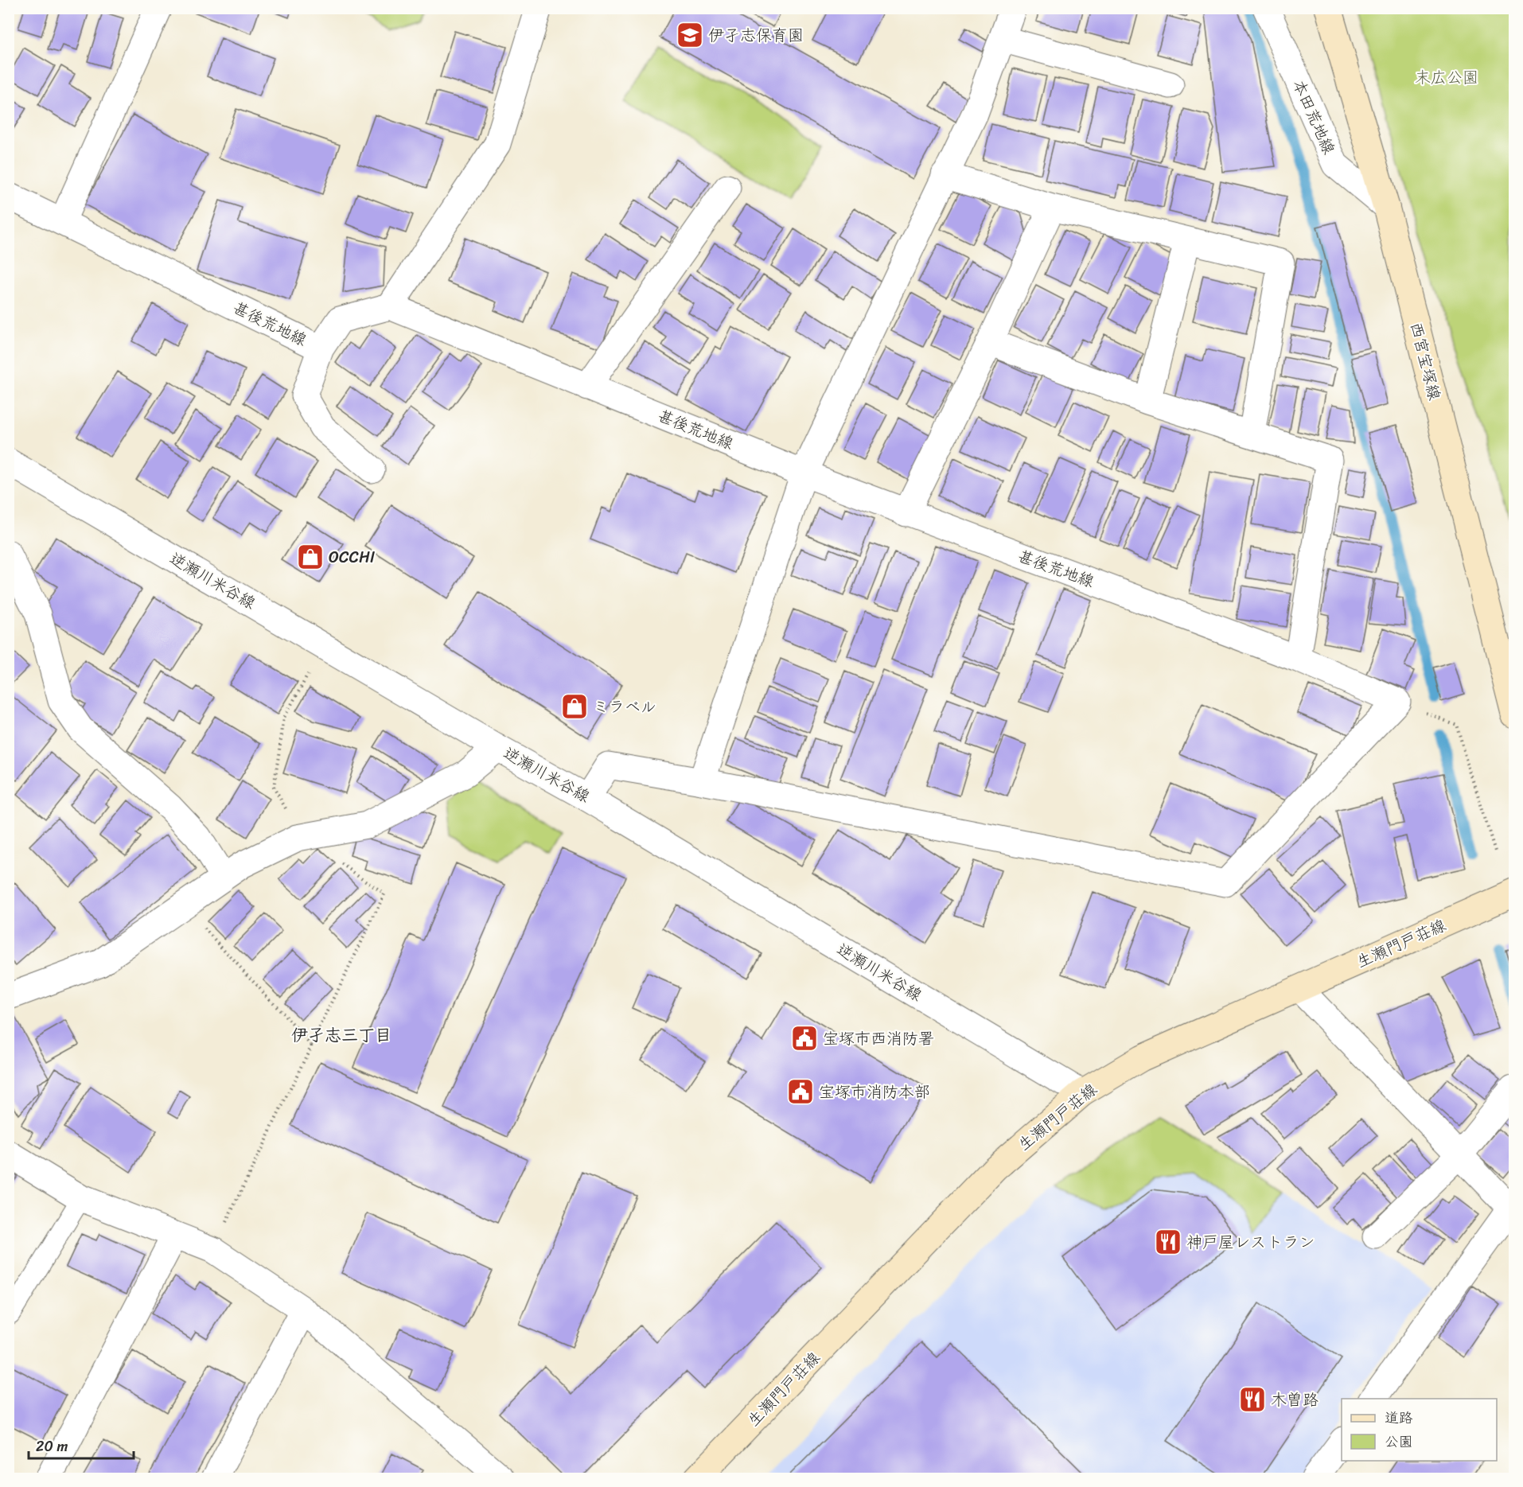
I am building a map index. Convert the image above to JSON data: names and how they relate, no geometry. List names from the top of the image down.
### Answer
{
  "streets": {
    "main road": ["西宮宝塚線", "生瀬門戸荘線"],
    "street": ["本田荒地線", "甚後荒地線", "逆瀬川米谷線"]
  },
  "crossings": [
    ["本田荒地線", "西宮宝塚線"],
    ["逆瀬川米谷線", "生瀬門戸荘線"]
  ],
  "districts": ["伊孑志三丁目"],
  "parks": ["末広公園"],
  "places": {
    "school or university": ["伊孑志保育園"],
    "shop": ["OCCHI", "ミラベル"],
    "public building": ["宝塚市西消防署", "宝塚市消防本部"],
    "restaurant": ["神戸屋レストラン", "木曽路"]
  },
  "legend": ["道路", "公園"],
  "scale_bar": "20 m"
}
